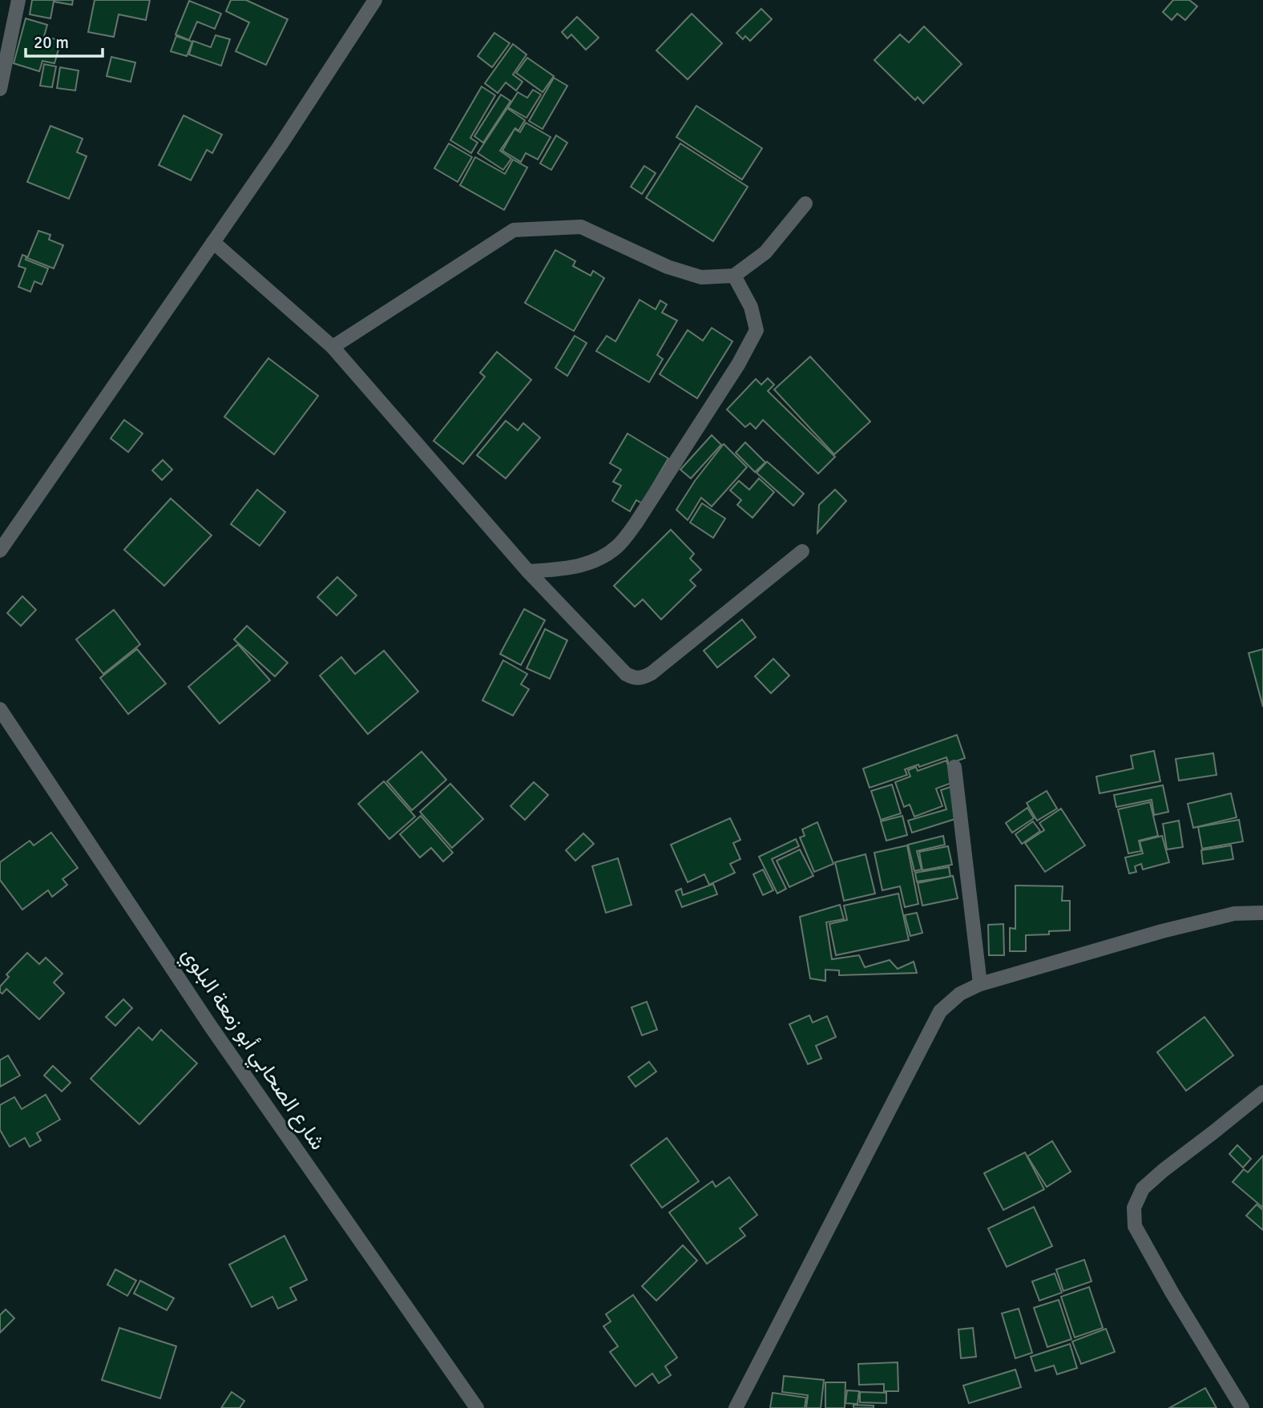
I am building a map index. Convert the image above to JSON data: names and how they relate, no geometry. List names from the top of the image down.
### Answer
{
  "streets": {
    "street": ["شارع الصحابي أبو زمعة البلوي"]
  },
  "scale_bar": "20 m"
}
